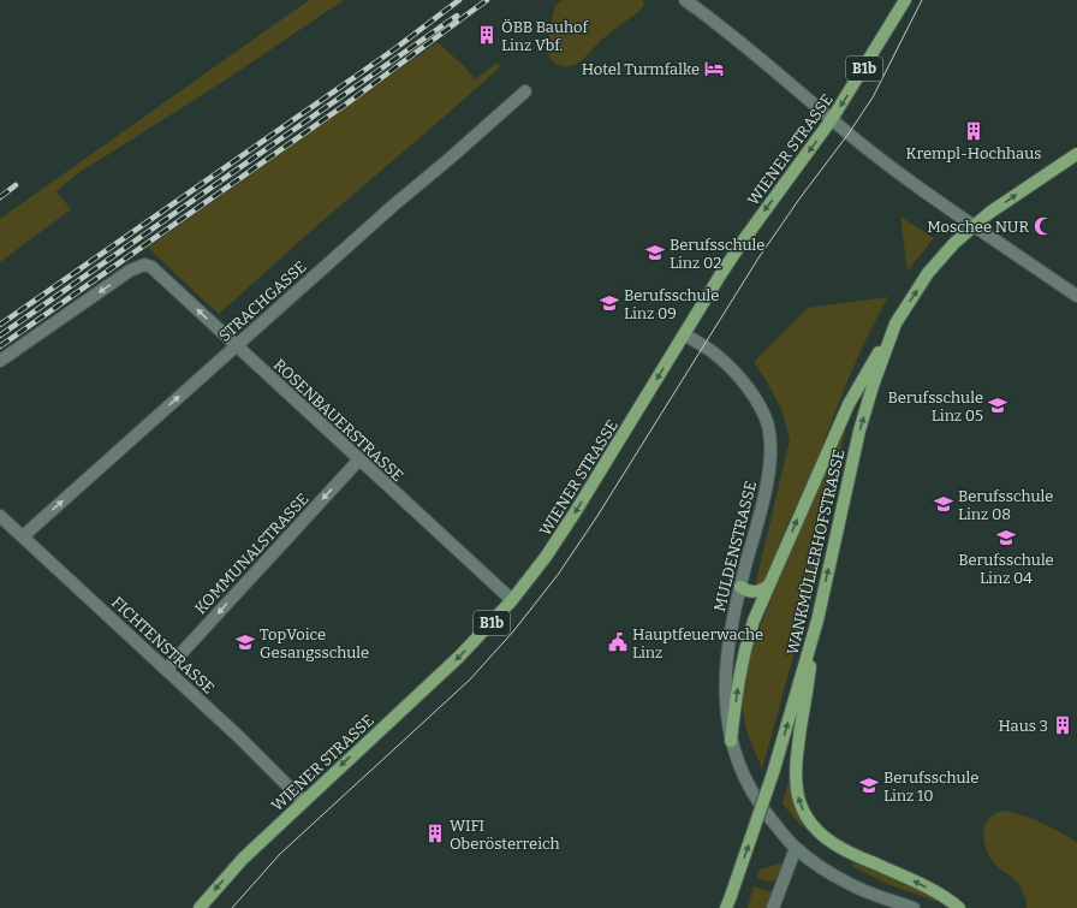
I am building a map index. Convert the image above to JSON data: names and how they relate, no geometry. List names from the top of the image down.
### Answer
{
  "streets": {
    "main road": ["B1b", "WIENER STRASSE", "WANKMÜLLERHOFSTRASSE"],
    "street": [
      "STRACHGASSE",
      "ROSENBAUERSTRASSE",
      "MULDENSTRASSE",
      "KOMMUNALSTRASSE",
      "FICHTENSTRASSE"
    ]
  },
  "crossings": [
    ["WIENER STRASSE", "ROSENBAUERSTRASSE"],
    ["WIENER STRASSE", "MULDENSTRASSE"],
    ["WIENER STRASSE", "FICHTENSTRASSE"],
    ["STRACHGASSE", "ROSENBAUERSTRASSE"],
    ["STRACHGASSE", "FICHTENSTRASSE"],
    ["ROSENBAUERSTRASSE", "KOMMUNALSTRASSE"],
    ["KOMMUNALSTRASSE", "FICHTENSTRASSE"]
  ],
  "one_way": ["WIENER STRASSE", "STRACHGASSE", "KOMMUNALSTRASSE"],
  "places": {
    "building": [
      "ÖBB Bauhof Linz Vbf.",
      "Krempl-Hochhaus",
      "Haus 3",
      "WIFI Oberösterreich"
    ],
    "hotel": ["Hotel Turmfalke"],
    "mosque": ["Moschee NUR"],
    "school or university": [
      "Berufsschule Linz 02",
      "Berufsschule Linz 09",
      "Berufsschule Linz 05",
      "Berufsschule Linz 08",
      "Berufsschule Linz 04",
      "TopVoice Gesangsschule",
      "Berufsschule Linz 10"
    ],
    "public building": ["Hauptfeuerwache Linz"]
  }
}
